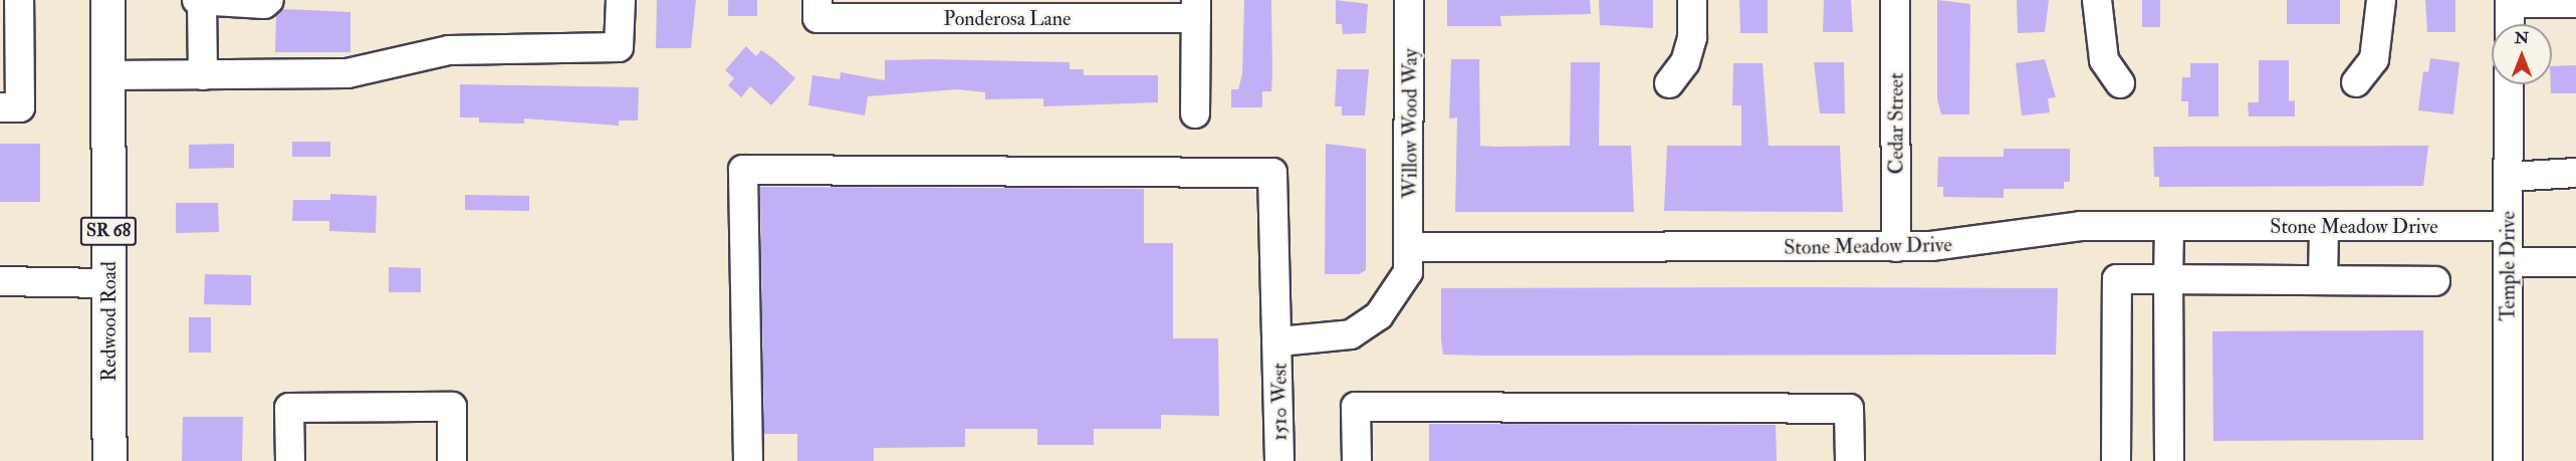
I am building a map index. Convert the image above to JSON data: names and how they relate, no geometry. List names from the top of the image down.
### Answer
{
  "streets": {
    "main road": ["SR 68", "Redwood Road"],
    "street": [
      "Ponderosa Lane",
      "Willow Wood Way",
      "Cedar Street",
      "Stone Meadow Drive",
      "Temple Drive",
      "1510 West"
    ]
  },
  "crossings": [
    ["Willow Wood Way", "Stone Meadow Drive"],
    ["Cedar Street", "Stone Meadow Drive"],
    ["Stone Meadow Drive", "Temple Drive"]
  ],
  "north": "top"
}
